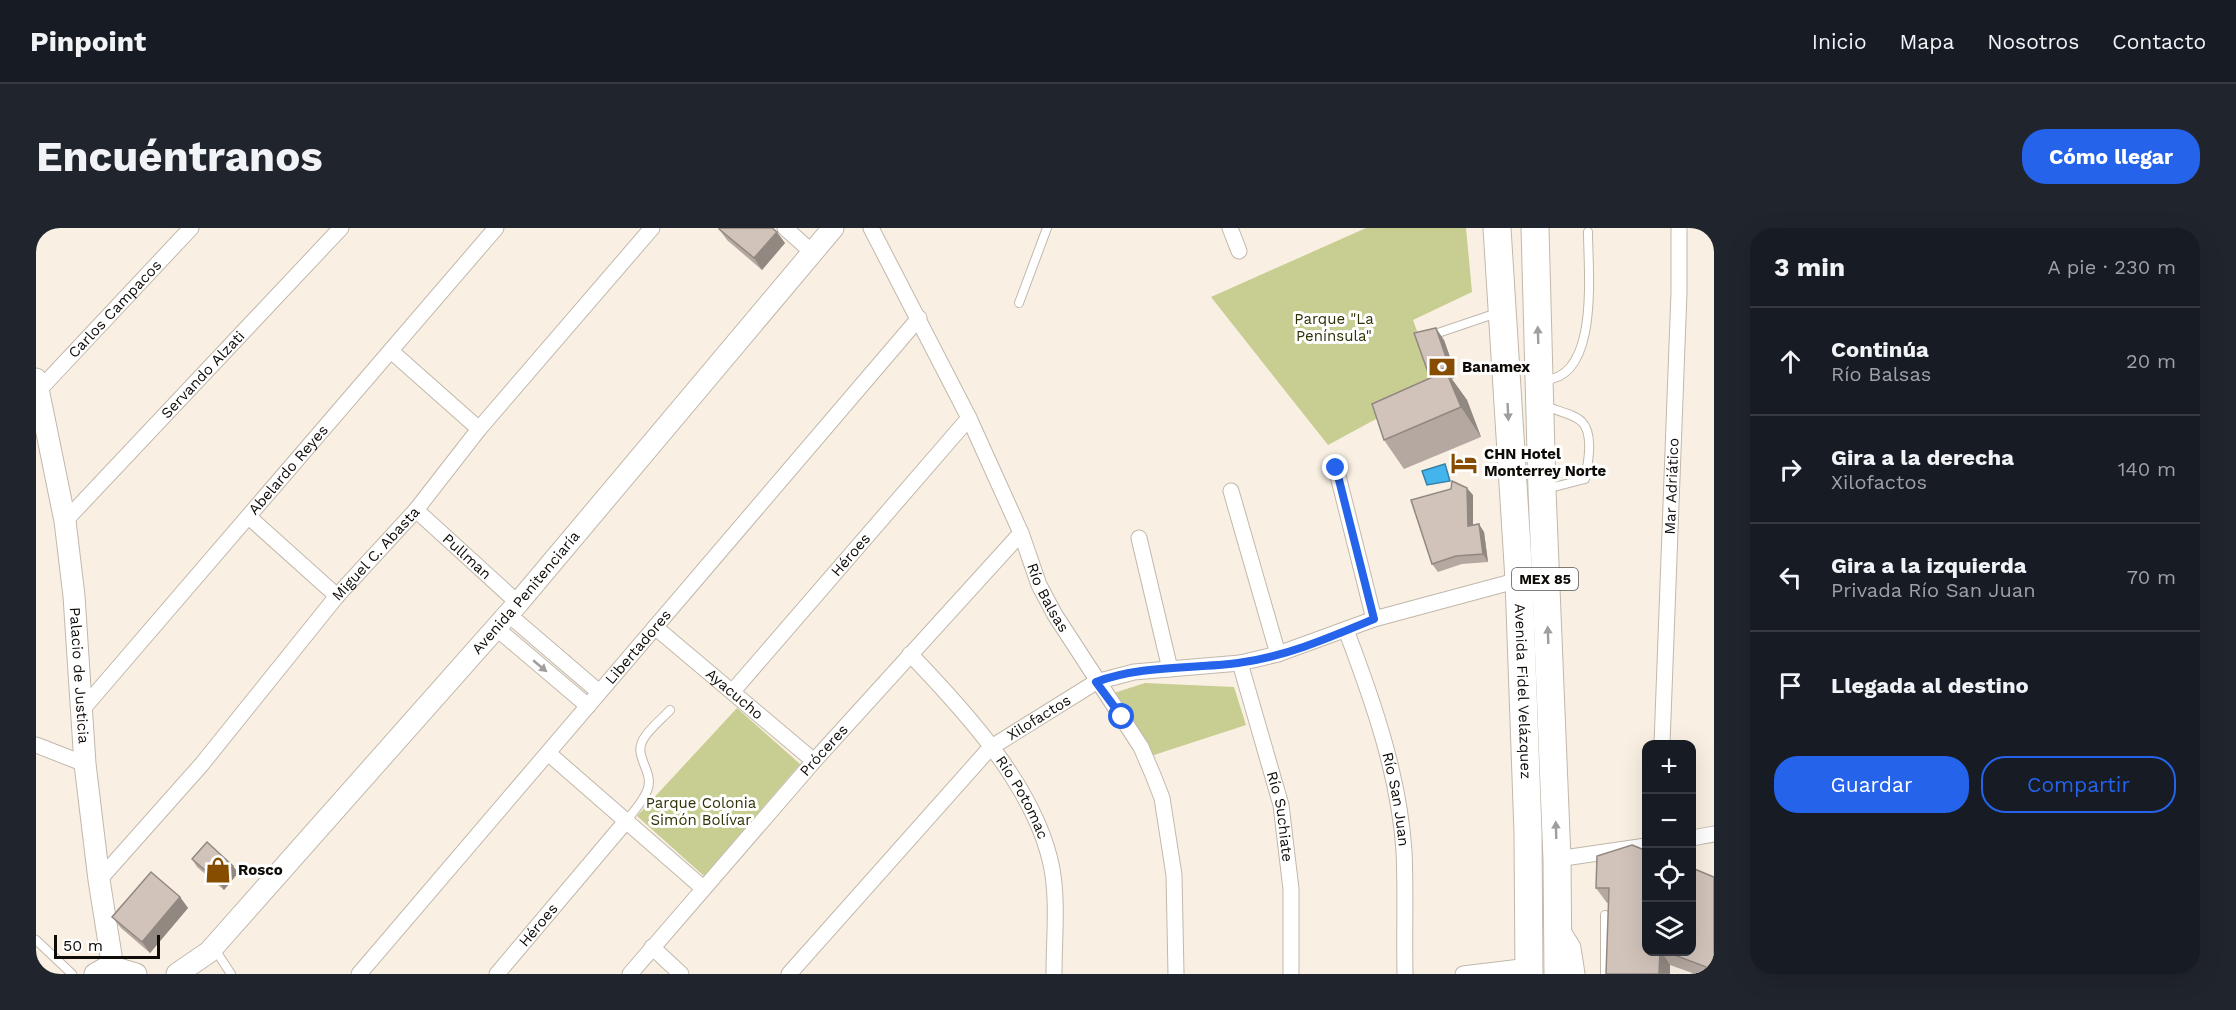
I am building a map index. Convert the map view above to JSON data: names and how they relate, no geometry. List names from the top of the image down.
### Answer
{
  "streets": {
    "highway": ["MEX 85", "Avenida Fidel Velázquez"],
    "street": [
      "Carlos Campacos",
      "Servando Alzati",
      "Abelardo Reyes",
      "Mar Adriático",
      "Miguel C. Abasta",
      "Héroes",
      "Pullman",
      "Avenida Penitenciaría",
      "Río Balsas",
      "Libertadores",
      "Palacio de Justicia",
      "Ayacucho",
      "Xilofactos",
      "Próceres",
      "Río Potomac",
      "Río San Juan",
      "Río Suchiate"
    ]
  },
  "crossings": [
    ["Carlos Campacos", "Palacio de Justicia"],
    ["Servando Alzati", "Palacio de Justicia"],
    ["Abelardo Reyes", "Palacio de Justicia"],
    ["Miguel C. Abasta", "Pullman"],
    ["Miguel C. Abasta", "Palacio de Justicia"],
    ["Héroes", "Río Balsas"],
    ["Héroes", "Ayacucho"],
    ["Pullman", "Avenida Penitenciaría"],
    ["Río Balsas", "Libertadores"],
    ["Río Balsas", "Xilofactos"],
    ["Río Balsas", "Próceres"],
    ["Libertadores", "Ayacucho"],
    ["Avenida Fidel Velázquez", "Xilofactos"],
    ["Ayacucho", "Próceres"],
    ["Xilofactos", "Río Potomac"],
    ["Xilofactos", "Río San Juan"],
    ["Xilofactos", "Río Suchiate"],
    ["Próceres", "Río Potomac"]
  ],
  "parks": ["Parque \"La Península\"", "Parque Colonia Simón Bolívar"],
  "places": {
    "bank": ["Banamex"],
    "hotel": ["CHN Hotel Monterrey Norte"],
    "shop": ["Rosco"]
  },
  "scale_bar": "50 m",
  "page": {
    "header": "Pinpoint",
    "nav": [
      "Inicio",
      "Mapa",
      "Nosotros",
      "Contacto"
    ],
    "buttons": [
      "Cómo llegar",
      ["Guardar", "Compartir"]
    ],
    "title": "Encuéntranos",
    "heading": ["3 min", "A pie · 230 m"],
    "list": [
      ["Continúa", "Río Balsas", "20 m"],
      ["Gira a la derecha", "Xilofactos", "140 m"],
      ["Gira a la izquierda", "Privada Río San Juan", "70 m"],
      "Llegada al destino"
    ],
    "map_buttons": ["+", "−"],
    "scale": "50 m"
  }
}
